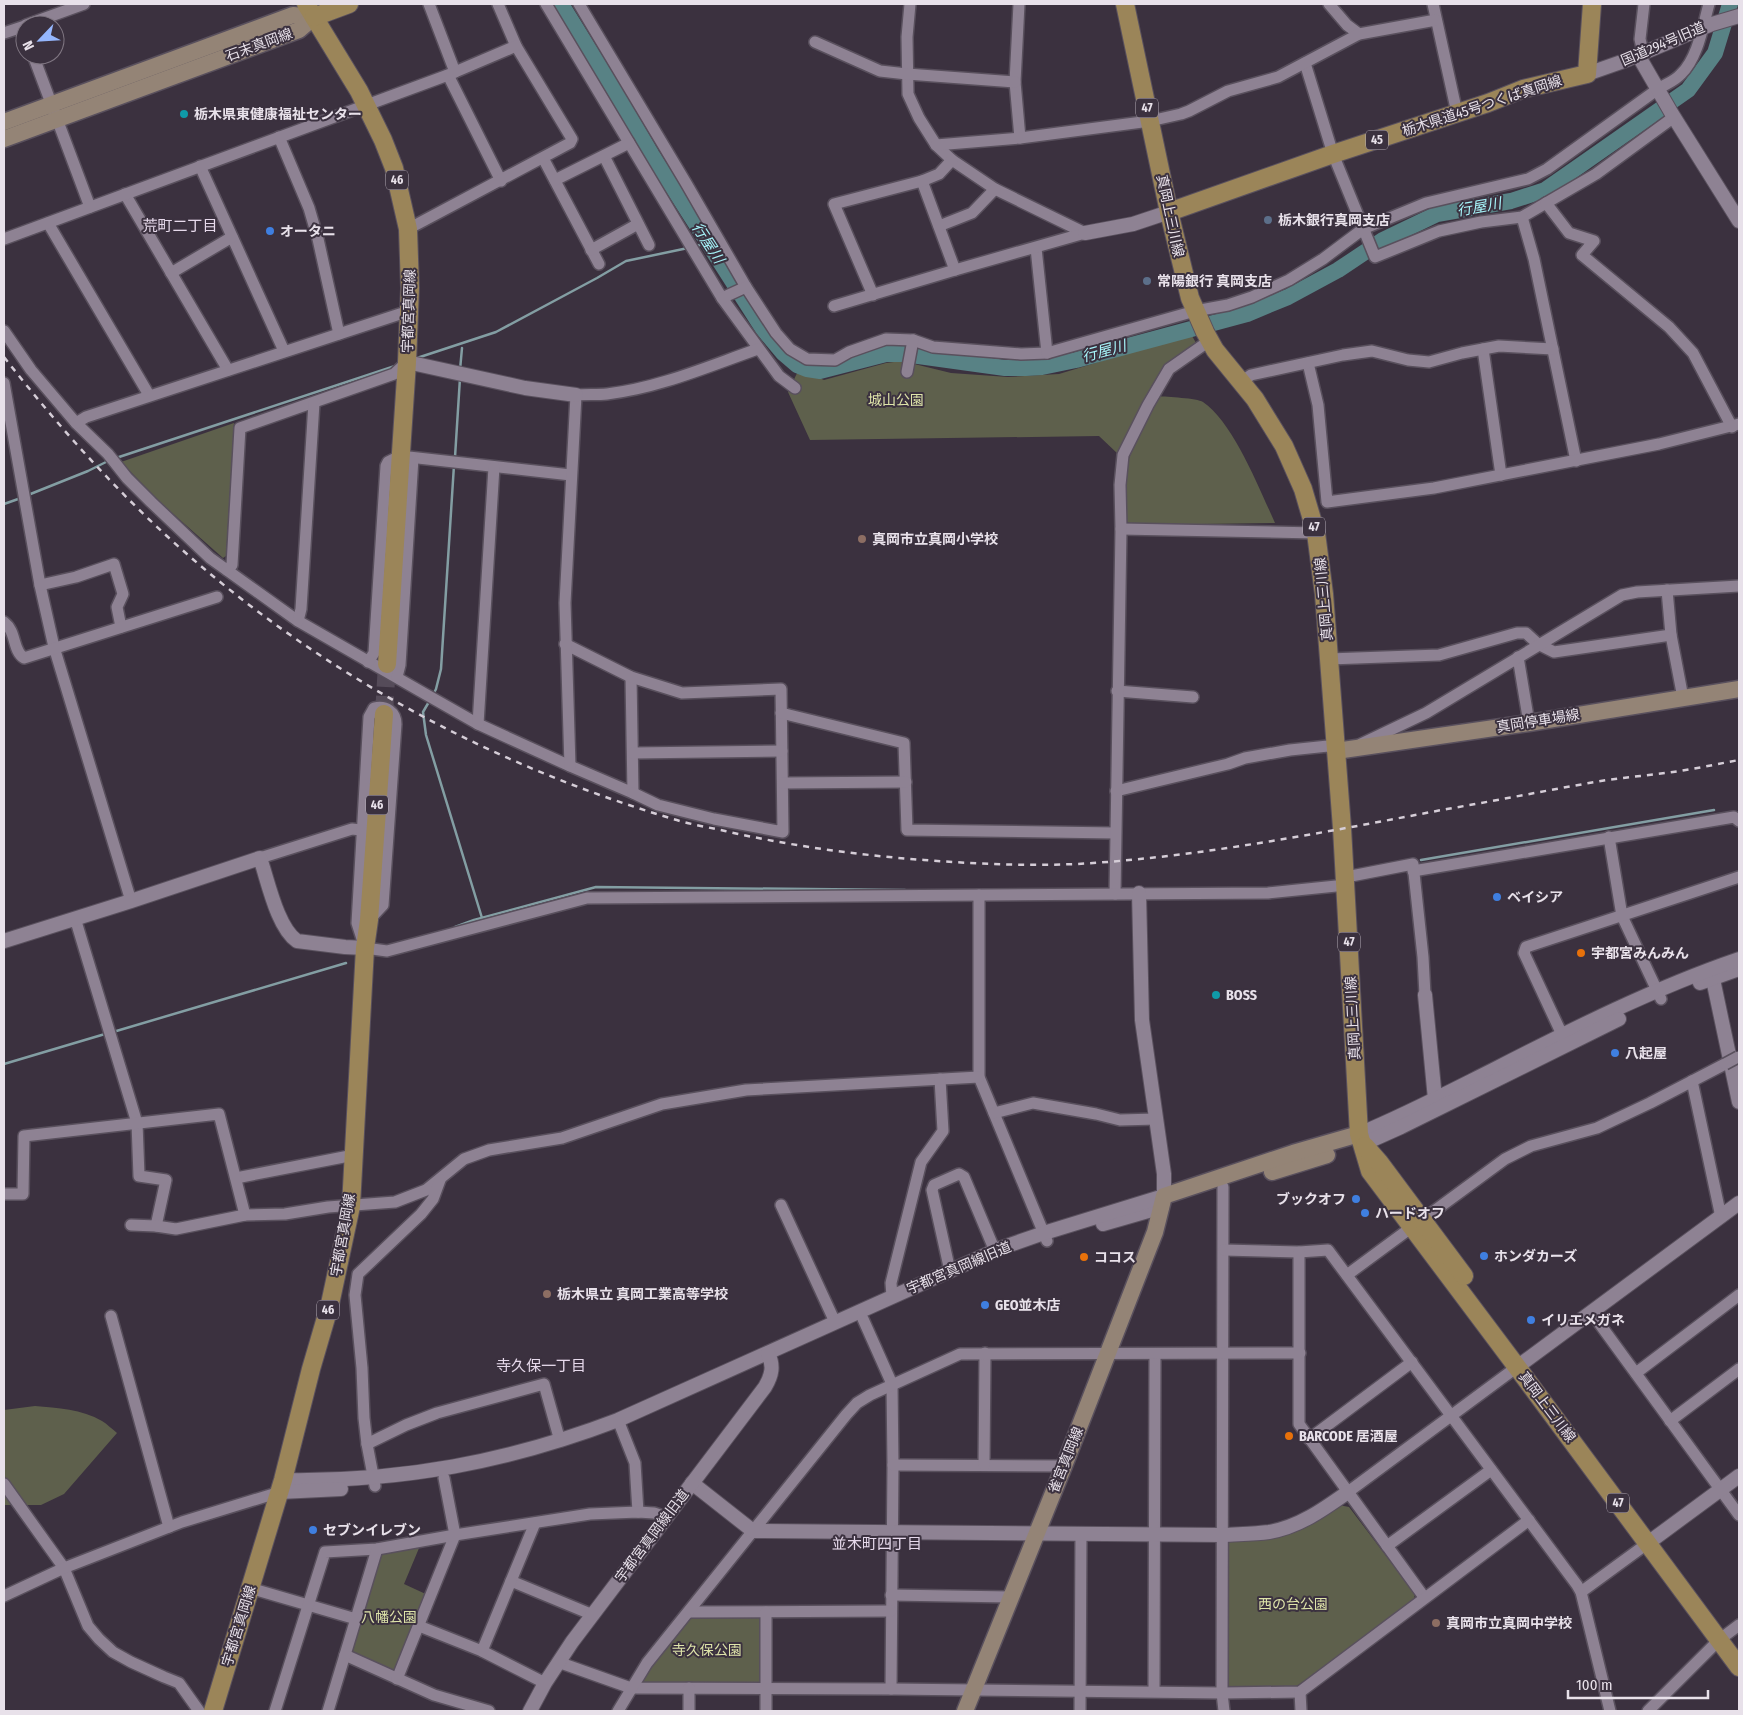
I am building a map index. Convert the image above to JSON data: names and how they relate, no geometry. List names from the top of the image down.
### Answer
{
  "streets": {
    "main road": [
      "石末真岡線",
      "栃木県道45号つくば真岡線",
      "47",
      "45",
      "46",
      "真岡上三川線",
      "宇都宮真岡線",
      "真岡停車場線",
      "雀宮真岡線"
    ],
    "street": ["国道294号旧道", "宇都宮真岡線旧道"]
  },
  "crossings": [
    ["国道294号旧道", "栃木県道45号つくば真岡線"],
    ["石末真岡線", "宇都宮真岡線"],
    ["栃木県道45号つくば真岡線", "真岡上三川線"],
    ["真岡上三川線", "真岡停車場線"],
    ["宇都宮真岡線旧道", "雀宮真岡線"]
  ],
  "districts": ["荒町二丁目", "寺久保一丁目", "並木町四丁目"],
  "water": ["行屋川"],
  "parks": [
    "城山公園",
    "西の台公園",
    "八幡公園",
    "寺久保公園"
  ],
  "places": [
    "栃木県東健康福祉センター",
    "栃木銀行真岡支店",
    "オータニ",
    "常陽銀行 真岡支店",
    "真岡市立真岡小学校",
    "ベイシア",
    "宇都宮みんみん",
    "BOSS",
    "八起屋",
    "ブックオフ",
    "ハードオフ",
    "ホンダカーズ",
    "ココス",
    "栃木県立 真岡工業高等学校",
    "GEO並木店",
    "イリエメガネ",
    "BARCODE 居酒屋",
    "セブンイレブン",
    "真岡市立真岡中学校"
  ],
  "scale_bar": "100 m",
  "north": "bottom left"
}
